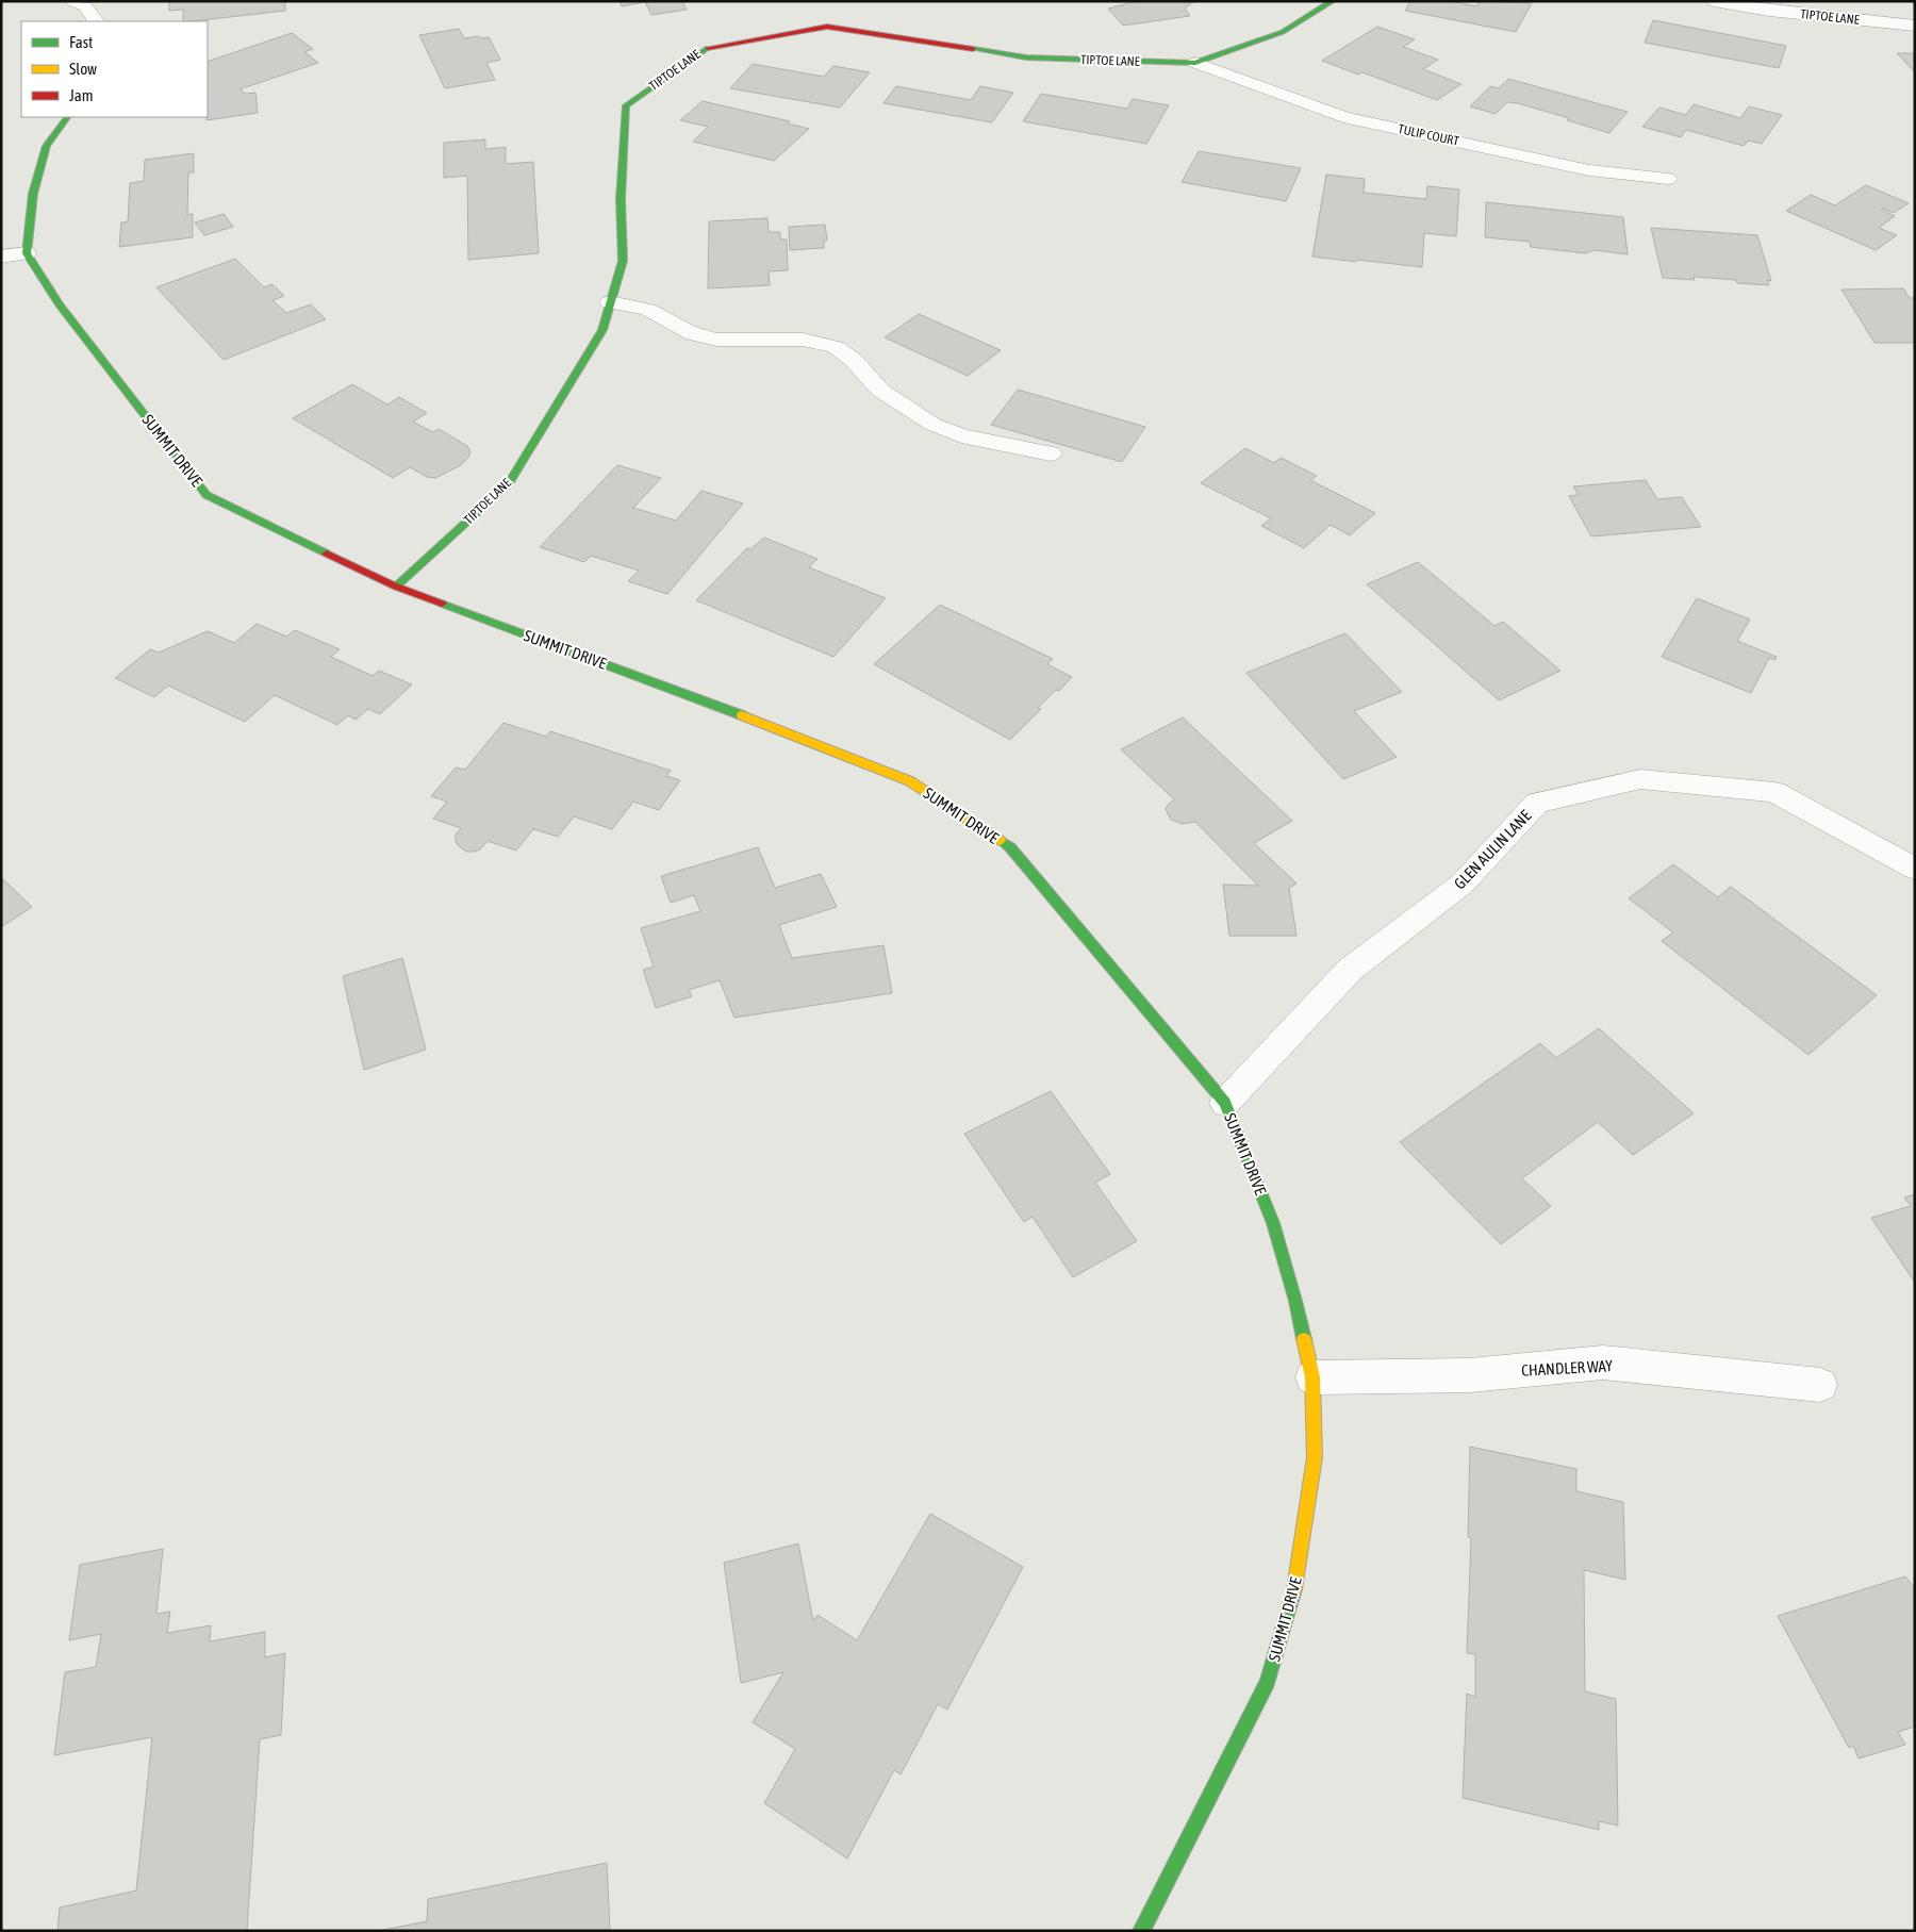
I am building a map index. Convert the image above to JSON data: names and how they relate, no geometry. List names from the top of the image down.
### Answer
{
  "streets": {
    "street": [
      "TIPTOE LANE",
      "TULIP COURT",
      "SUMMIT DRIVE",
      "GLEN AULIN LANE",
      "CHANDLER WAY"
    ]
  },
  "crossings": [
    ["TIPTOE LANE", "TULIP COURT"],
    ["TIPTOE LANE", "SUMMIT DRIVE"],
    ["SUMMIT DRIVE", "GLEN AULIN LANE"],
    ["SUMMIT DRIVE", "CHANDLER WAY"]
  ],
  "legend": ["Fast", "Slow", "Jam"]
}
